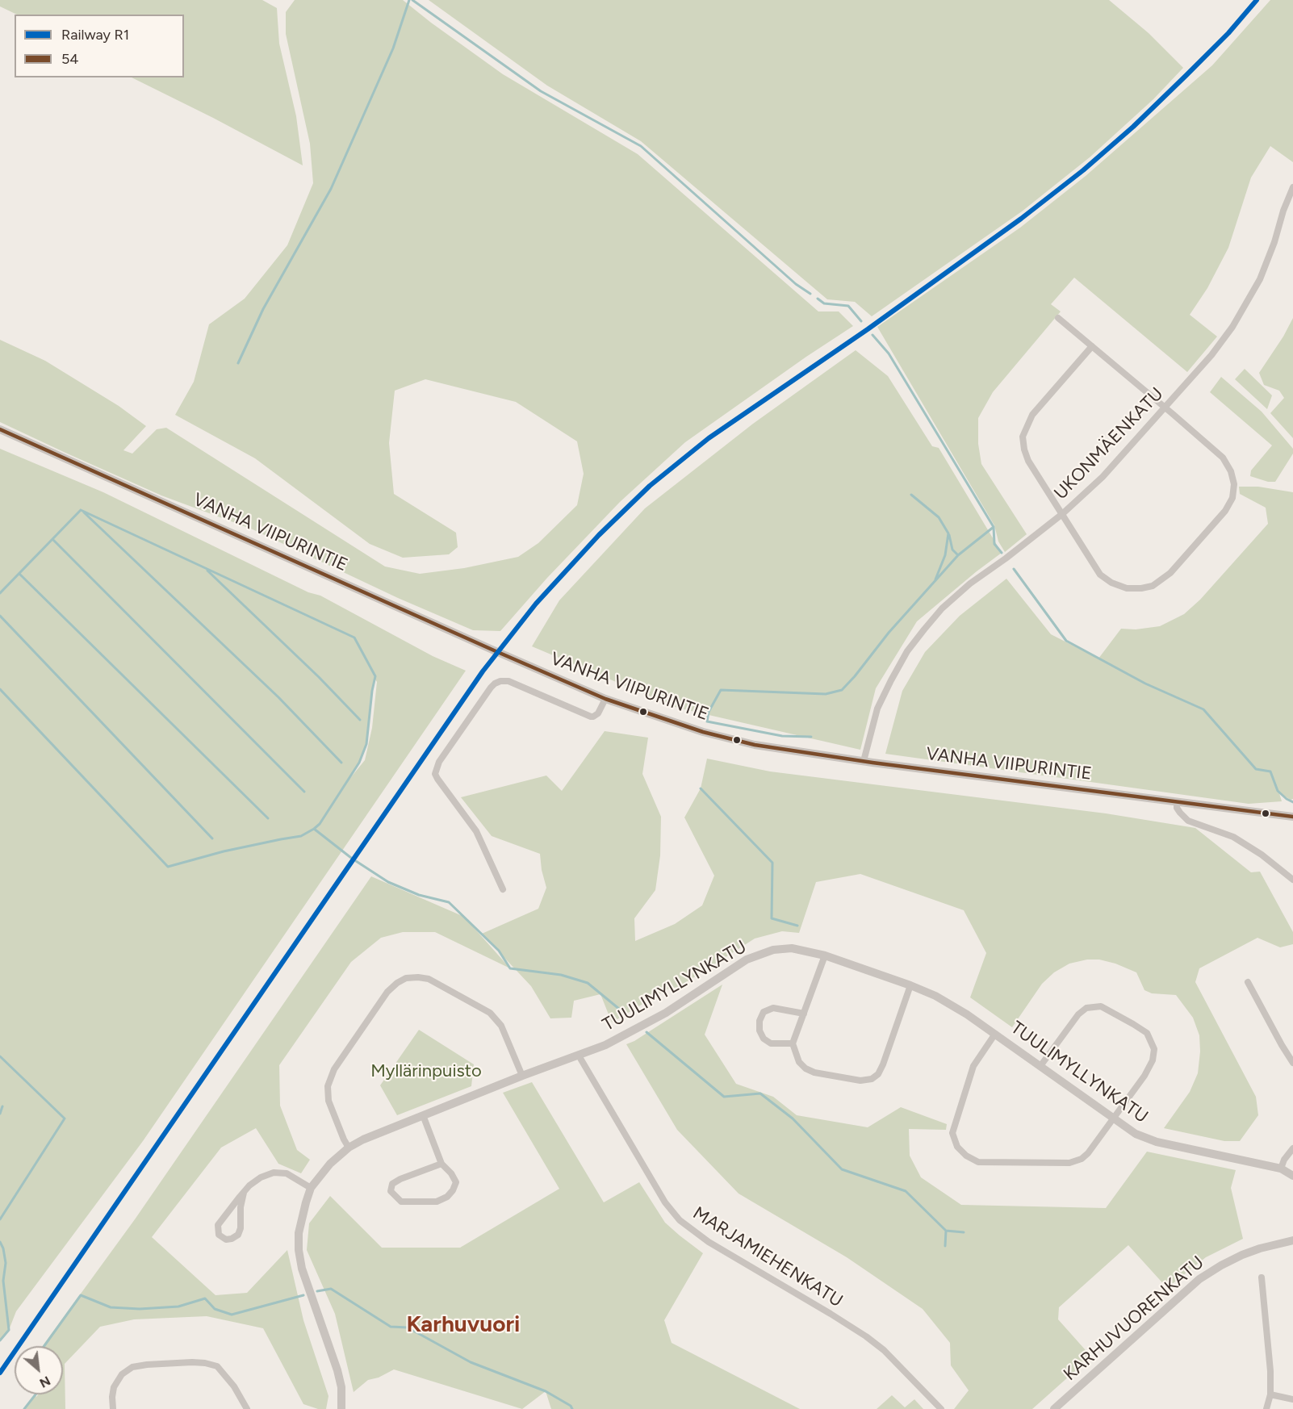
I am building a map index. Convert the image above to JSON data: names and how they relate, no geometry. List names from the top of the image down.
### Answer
{
  "streets": {
    "street": [
      "UKONMÄENKATU",
      "VANHA VIIPURINTIE",
      "TUULIMYLLYNKATU",
      "MARJAMIEHENKATU",
      "KARHUVUORENKATU"
    ]
  },
  "crossings": [
    ["UKONMÄENKATU", "VANHA VIIPURINTIE"],
    ["TUULIMYLLYNKATU", "MARJAMIEHENKATU"]
  ],
  "districts": ["Karhuvuori"],
  "parks": ["Myllärinpuisto"],
  "lines": ["rail line R1", "transit line 54"],
  "legend": ["Railway R1", "54"],
  "north": "bottom right"
}
